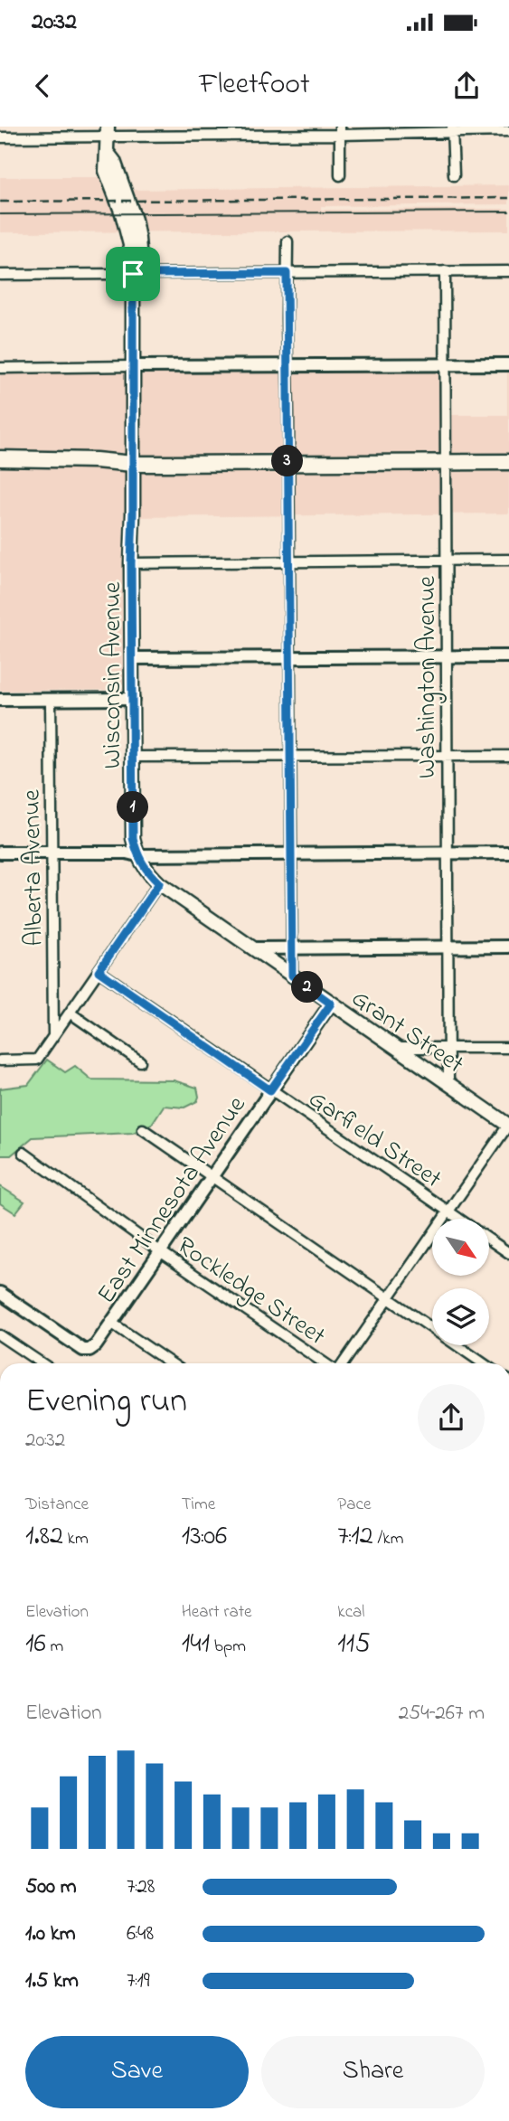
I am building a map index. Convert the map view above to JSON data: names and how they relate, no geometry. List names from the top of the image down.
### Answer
{
  "streets": {
    "main road": ["Wisconsin Avenue", "Grant Street"],
    "street": [
      "Washington Avenue",
      "Alberta Avenue",
      "Garfield Street",
      "East Minnesota Avenue",
      "Rockledge Street"
    ]
  },
  "crossings": [
    ["Wisconsin Avenue", "Grant Street"],
    ["Washington Avenue", "Grant Street"],
    ["Grant Street", "East Minnesota Avenue"],
    ["Garfield Street", "East Minnesota Avenue"],
    ["East Minnesota Avenue", "Rockledge Street"]
  ],
  "north": "bottom right",
  "page": {
    "status": "20:32",
    "header": "Fleetfoot",
    "pins": ["3", "1", "2"],
    "heading": ["Evening run", "20:32"],
    "stats": [
      ["Distance", "1.82 km"],
      ["Time", "13:06"],
      ["Pace", "7:12 /km"],
      ["Elevation", "16 m"],
      ["Heart rate", "141 bpm"],
      ["kcal", "115"]
    ],
    "chart": ["Elevation", "254–267 m"],
    "list": [
      {
        "name": "500 m",
        "note": "7:28"
      },
      {
        "name": "1.0 km",
        "note": "6:48"
      },
      {
        "name": "1.5 km",
        "note": "7:19"
      }
    ],
    "buttons": ["Save", "Share"]
  }
}
